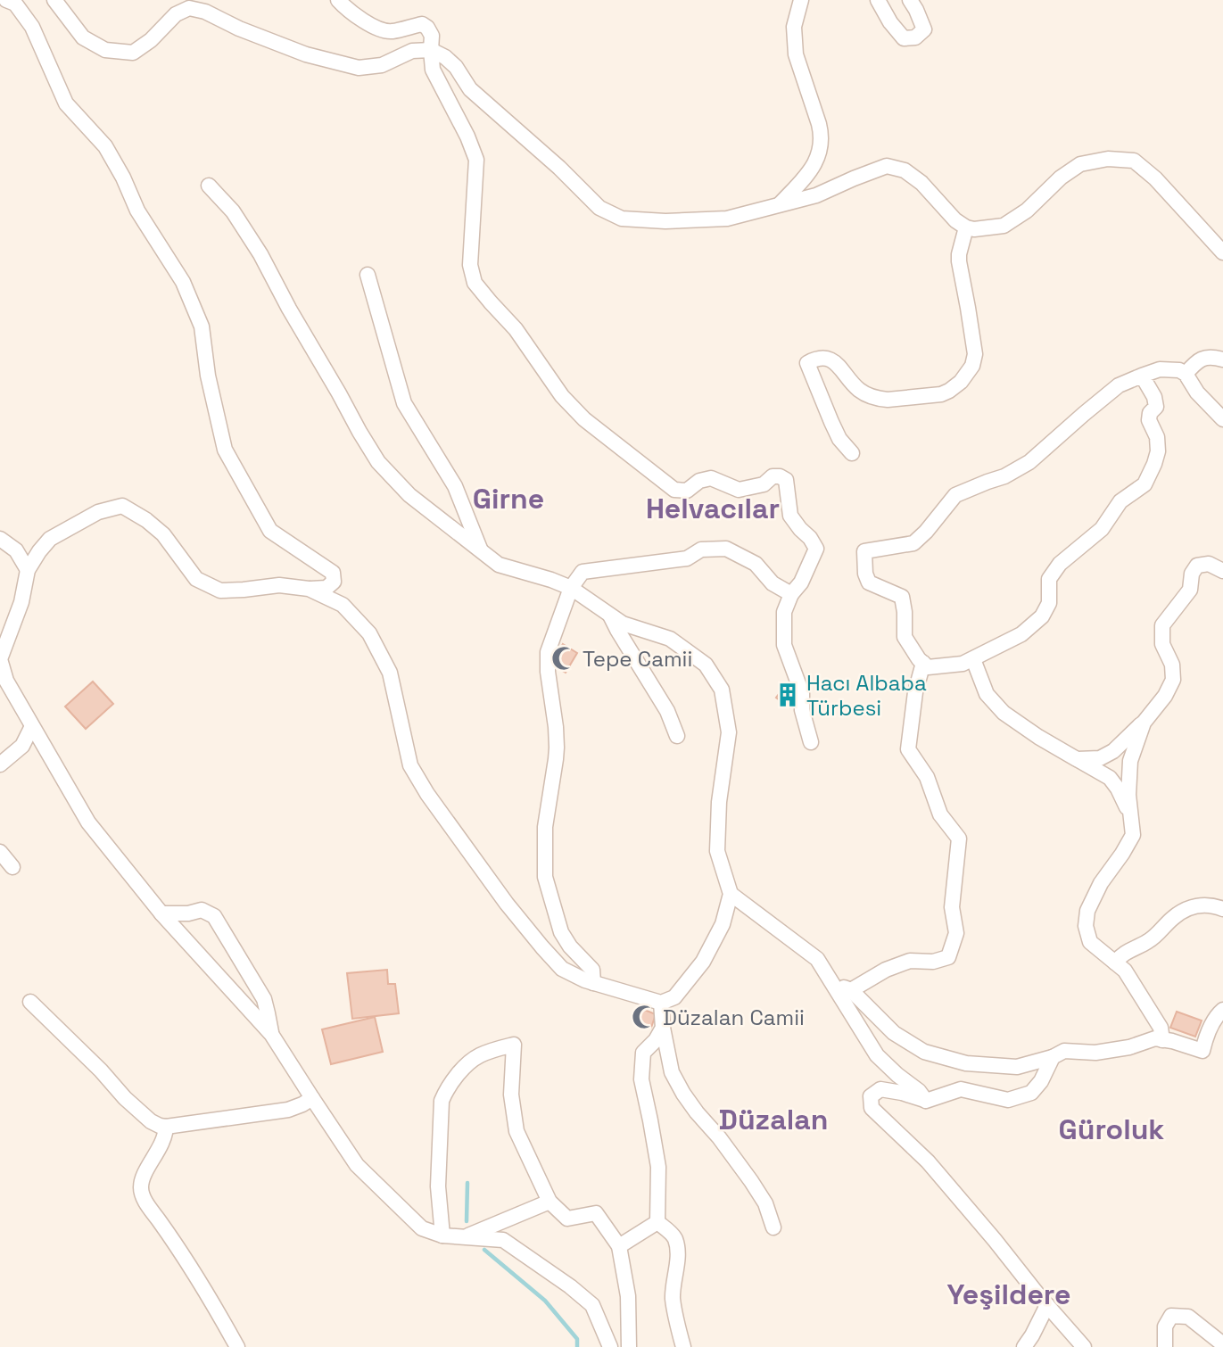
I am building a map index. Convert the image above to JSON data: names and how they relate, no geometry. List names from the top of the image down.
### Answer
{
  "districts": [
    "Girne",
    "Helvacılar",
    "Düzalan",
    "Güroluk",
    "Yeşildere"
  ],
  "places": {
    "mosque": ["Tepe Camii", "Düzalan Camii"],
    "building": ["Hacı Albaba Türbesi"]
  }
}
